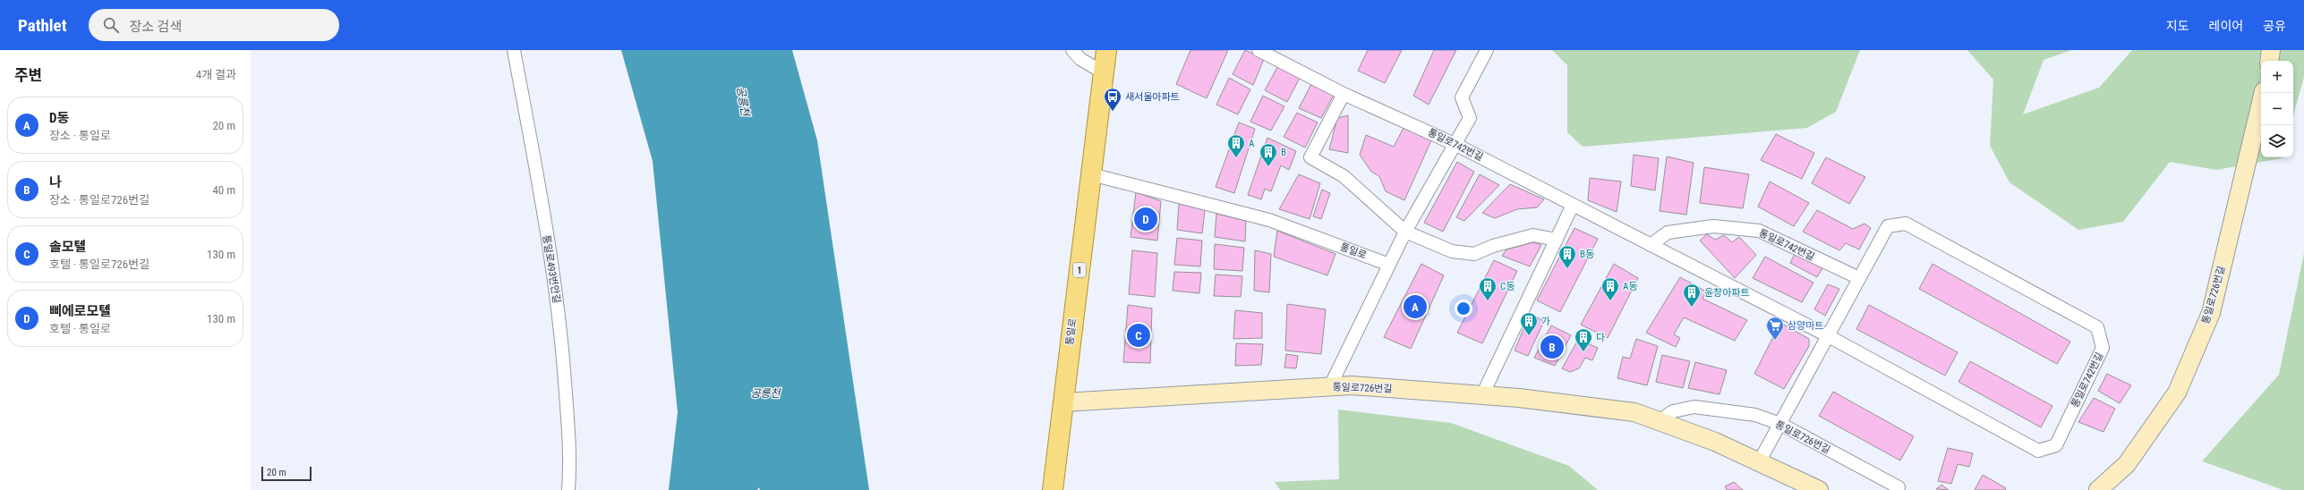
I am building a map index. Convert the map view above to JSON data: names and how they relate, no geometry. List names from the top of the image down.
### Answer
{
  "streets": {
    "main road": ["통일로", "1"],
    "street": ["통일로742번길", "통일로493번안길", "통일로726번길"]
  },
  "crossings": [
    ["통일로", "통일로726번길"]
  ],
  "water": ["공릉천"],
  "places": {
    "bus stop": ["새서울아파트"],
    "building": [
      "A",
      "B",
      "B동",
      "C동",
      "A동",
      "윤창아파트",
      "가",
      "다"
    ],
    "supermarket": ["삼양마트"]
  },
  "scale_bar": "20 m",
  "page": {
    "header": "Pathlet",
    "search": "장소 검색",
    "nav": ["지도", "레이어", "공유"],
    "heading": ["주변", "4개 결과"],
    "map_buttons": ["+", "−"],
    "list": [
      {
        "mark": "A",
        "name": "D동",
        "note": "장소 · 통일로",
        "value": "20 m"
      },
      {
        "mark": "B",
        "name": "나",
        "note": "장소 · 통일로726번길",
        "value": "40 m"
      },
      {
        "mark": "C",
        "name": "솔모텔",
        "note": "호텔 · 통일로726번길",
        "value": "130 m"
      },
      {
        "mark": "D",
        "name": "삐에로모텔",
        "note": "호텔 · 통일로",
        "value": "130 m"
      }
    ],
    "pins": [
      "D",
      "A",
      "C",
      "B"
    ],
    "scale": "20 m"
  }
}
